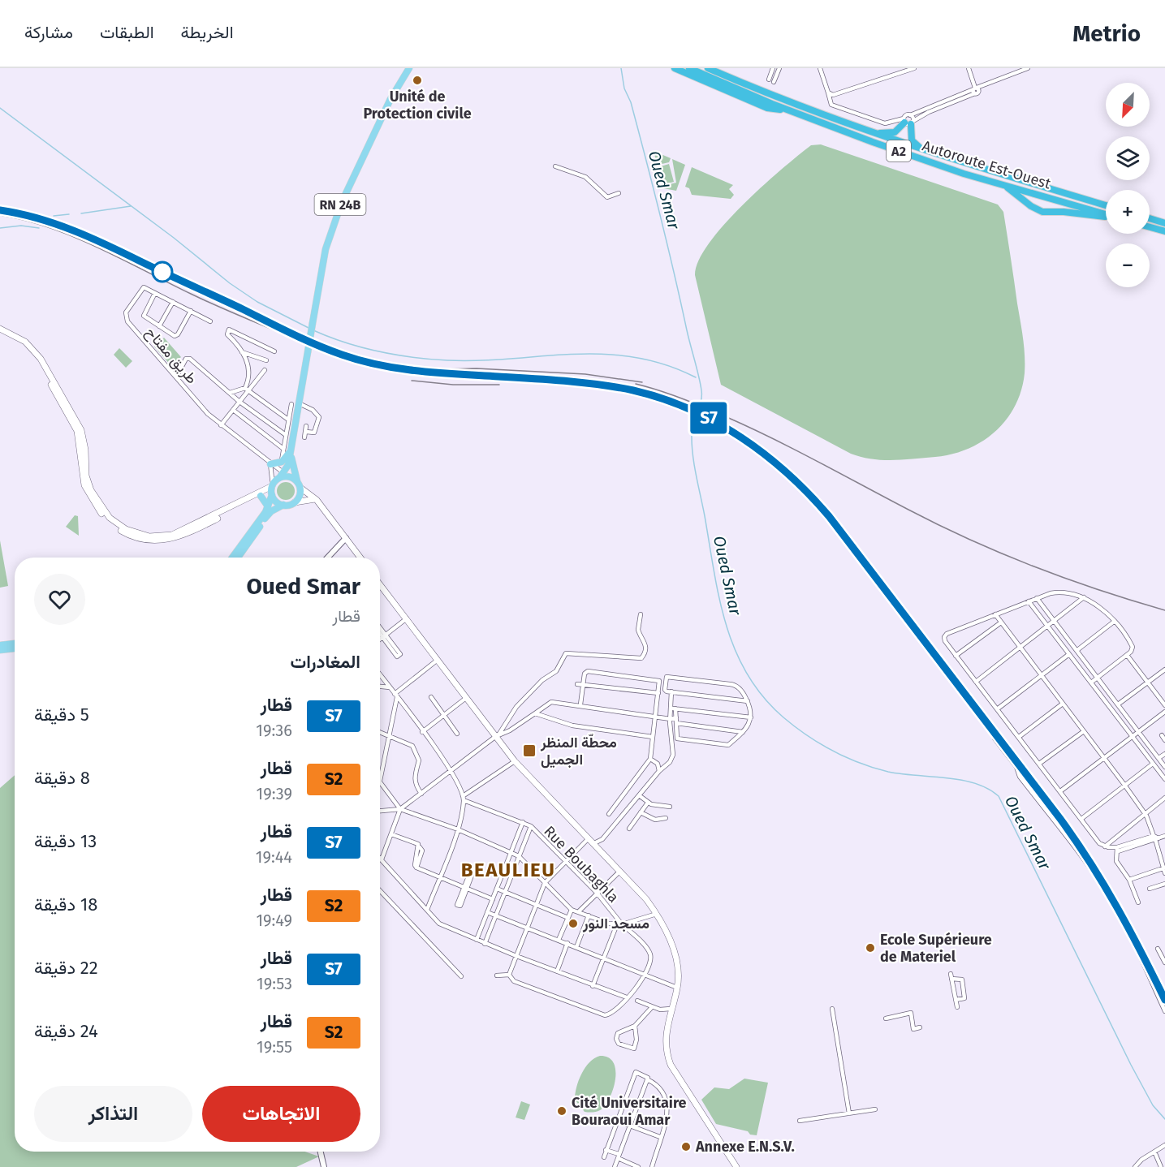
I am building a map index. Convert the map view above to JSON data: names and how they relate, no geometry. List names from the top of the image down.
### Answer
{
  "streets": {
    "highway": ["A2", "Autoroute Est-Ouest"],
    "main road": ["RN 24B"],
    "street": ["طريق مفتاح", "Rue Boubaghla"]
  },
  "districts": ["BEAULIEU"],
  "water": ["Oued Smar"],
  "places": {
    "other": [
      "Unité de Protection civile",
      "مسجد النور",
      "Ecole Supérieure de Materiel",
      "Cité Universitaire Bouraoui Amar",
      "Annexe E.N.S.V."
    ],
    "transit": ["محطّة المنظر الجميل"]
  },
  "north": "bottom left",
  "page": {
    "header": "Metrio",
    "nav": ["الخريطة", "الطبقات", "مشاركة"],
    "on_map": "S7",
    "map_buttons": ["+", "−"],
    "heading": [
      ["Oued Smar", "قطار"],
      "المغادرات"
    ],
    "list": [
      {
        "mark": "S7",
        "name": "قطار",
        "note": "19:36",
        "value": "5 دقيقة"
      },
      {
        "mark": "S2",
        "name": "قطار",
        "note": "19:39",
        "value": "8 دقيقة"
      },
      {
        "mark": "S7",
        "name": "قطار",
        "note": "19:44",
        "value": "13 دقيقة"
      },
      {
        "mark": "S2",
        "name": "قطار",
        "note": "19:49",
        "value": "18 دقيقة"
      },
      {
        "mark": "S7",
        "name": "قطار",
        "note": "19:53",
        "value": "22 دقيقة"
      },
      {
        "mark": "S2",
        "name": "قطار",
        "note": "19:55",
        "value": "24 دقيقة"
      }
    ],
    "buttons": ["الاتجاهات", "التذاكر"]
  }
}
